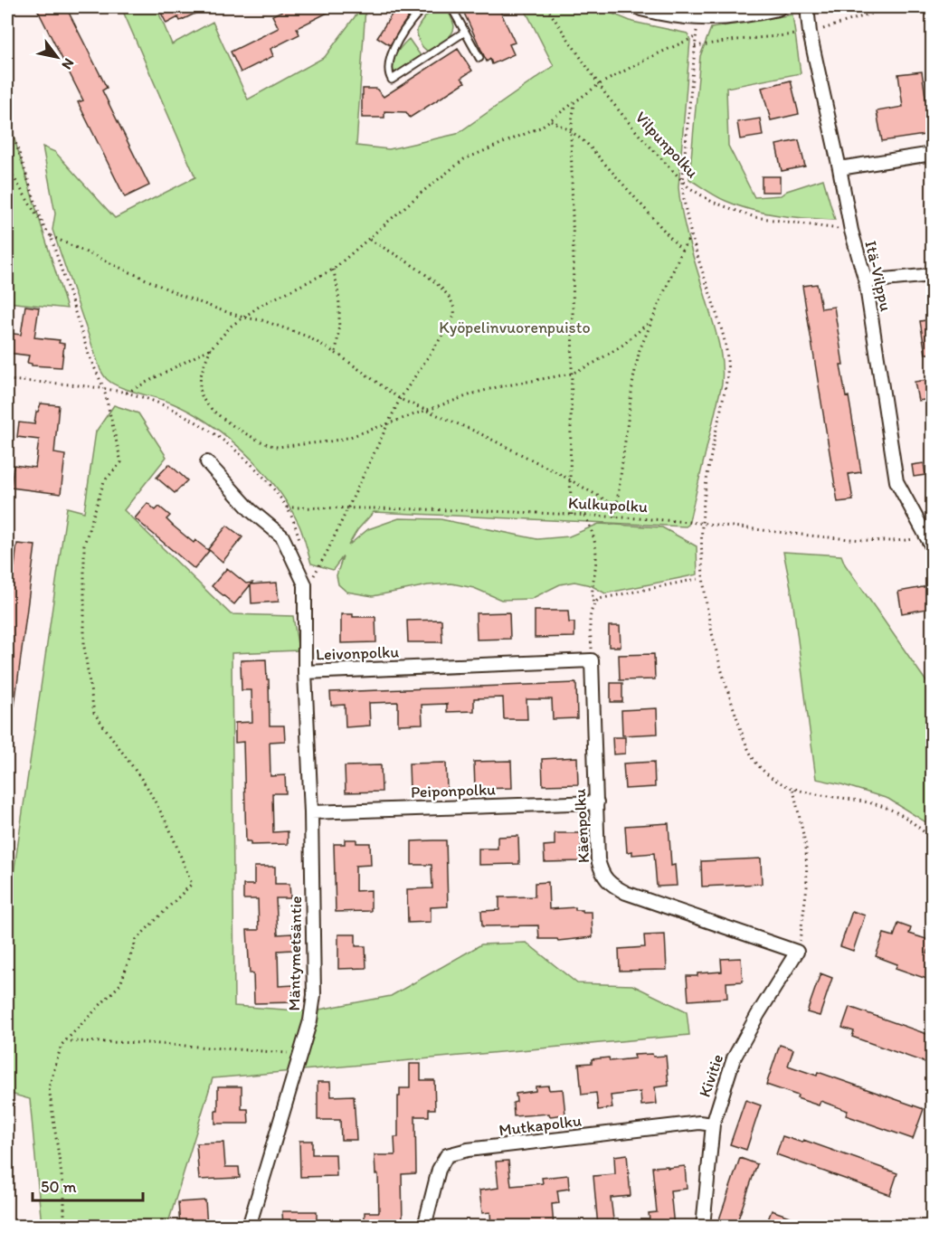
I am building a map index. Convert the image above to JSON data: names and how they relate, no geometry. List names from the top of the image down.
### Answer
{
  "streets": {
    "street": [
      "Itä-Vilppu",
      "Leivonpolku",
      "Peiponpolku",
      "Käenpolku",
      "Mäntymetsäntie",
      "Kivitie",
      "Mutkapolku"
    ],
    "path": ["Vilpunpolku", "Kulkupolku"]
  },
  "crossings": [
    ["Vilpunpolku", "Itä-Vilppu"],
    ["Itä-Vilppu", "Kulkupolku"],
    ["Leivonpolku", "Käenpolku"],
    ["Leivonpolku", "Mäntymetsäntie"],
    ["Peiponpolku", "Käenpolku"],
    ["Peiponpolku", "Mäntymetsäntie"],
    ["Käenpolku", "Kivitie"],
    ["Kivitie", "Mutkapolku"]
  ],
  "parks": ["Kyöpelinvuorenpuisto"],
  "scale_bar": "50 m",
  "north": "bottom right"
}
